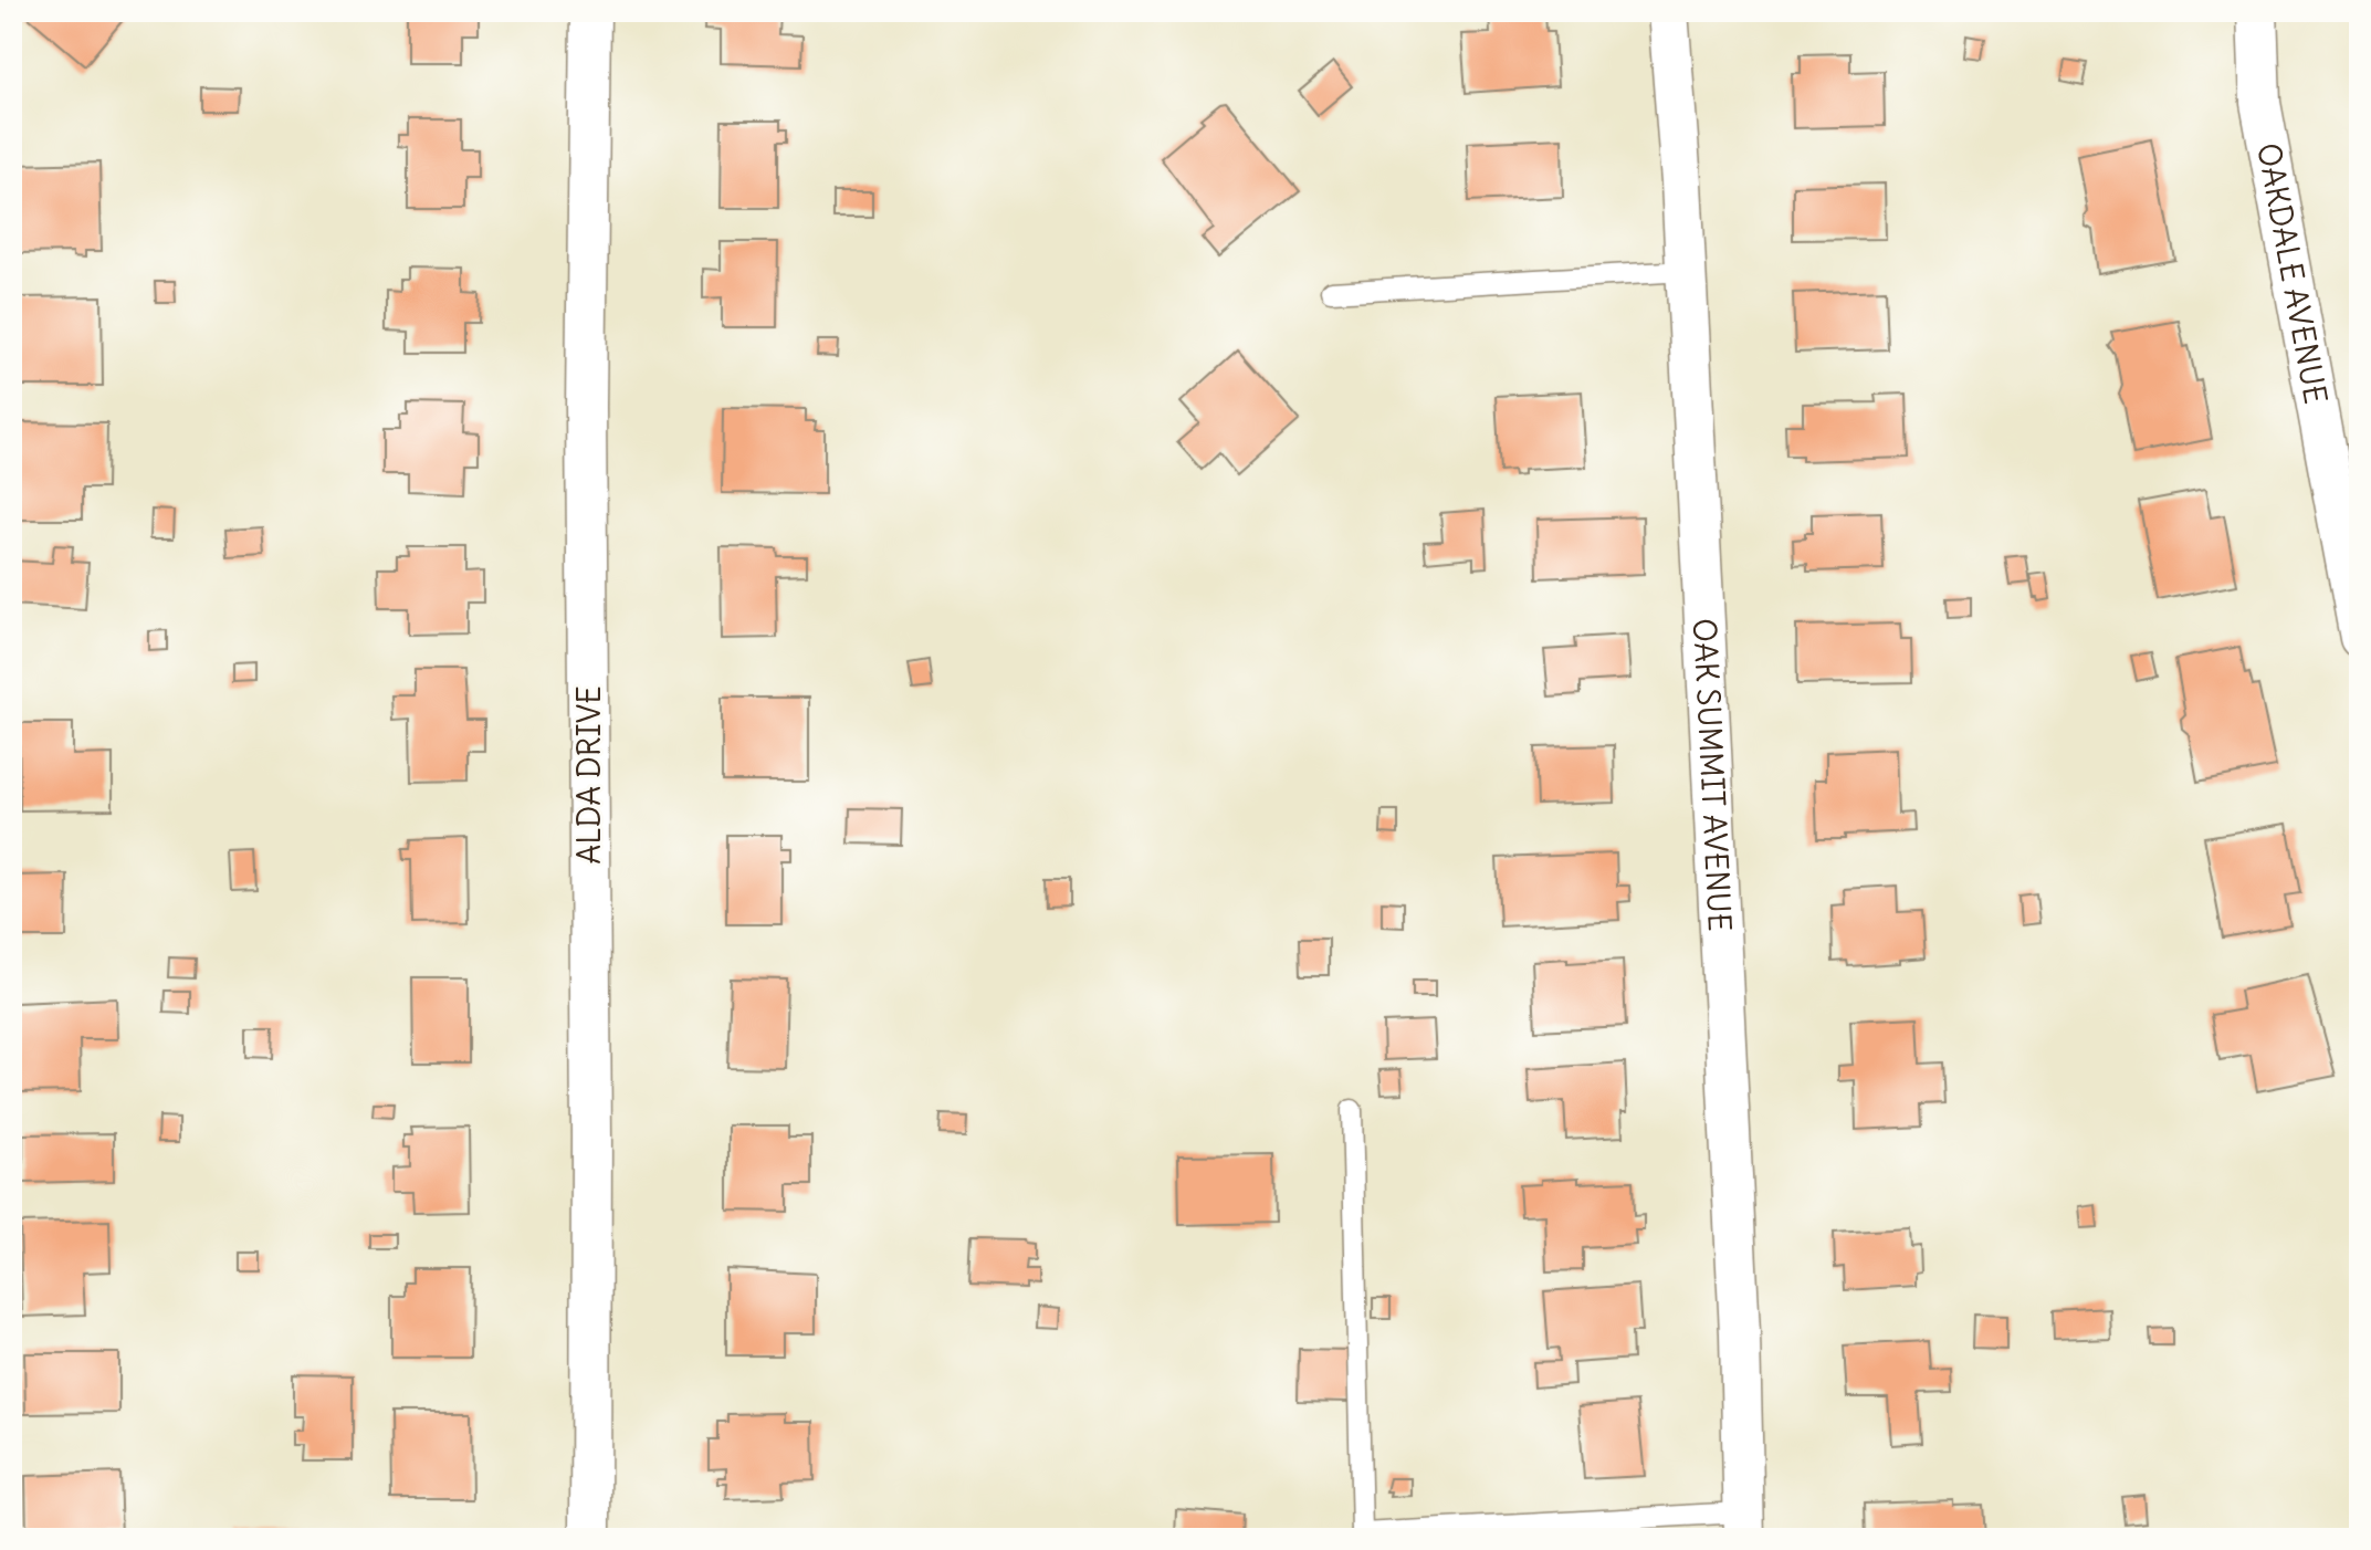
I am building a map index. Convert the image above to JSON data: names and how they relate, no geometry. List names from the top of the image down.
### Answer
{
  "streets": {
    "street": ["OAKDALE AVENUE", "ALDA DRIVE", "OAK SUMMIT AVENUE"]
  }
}
